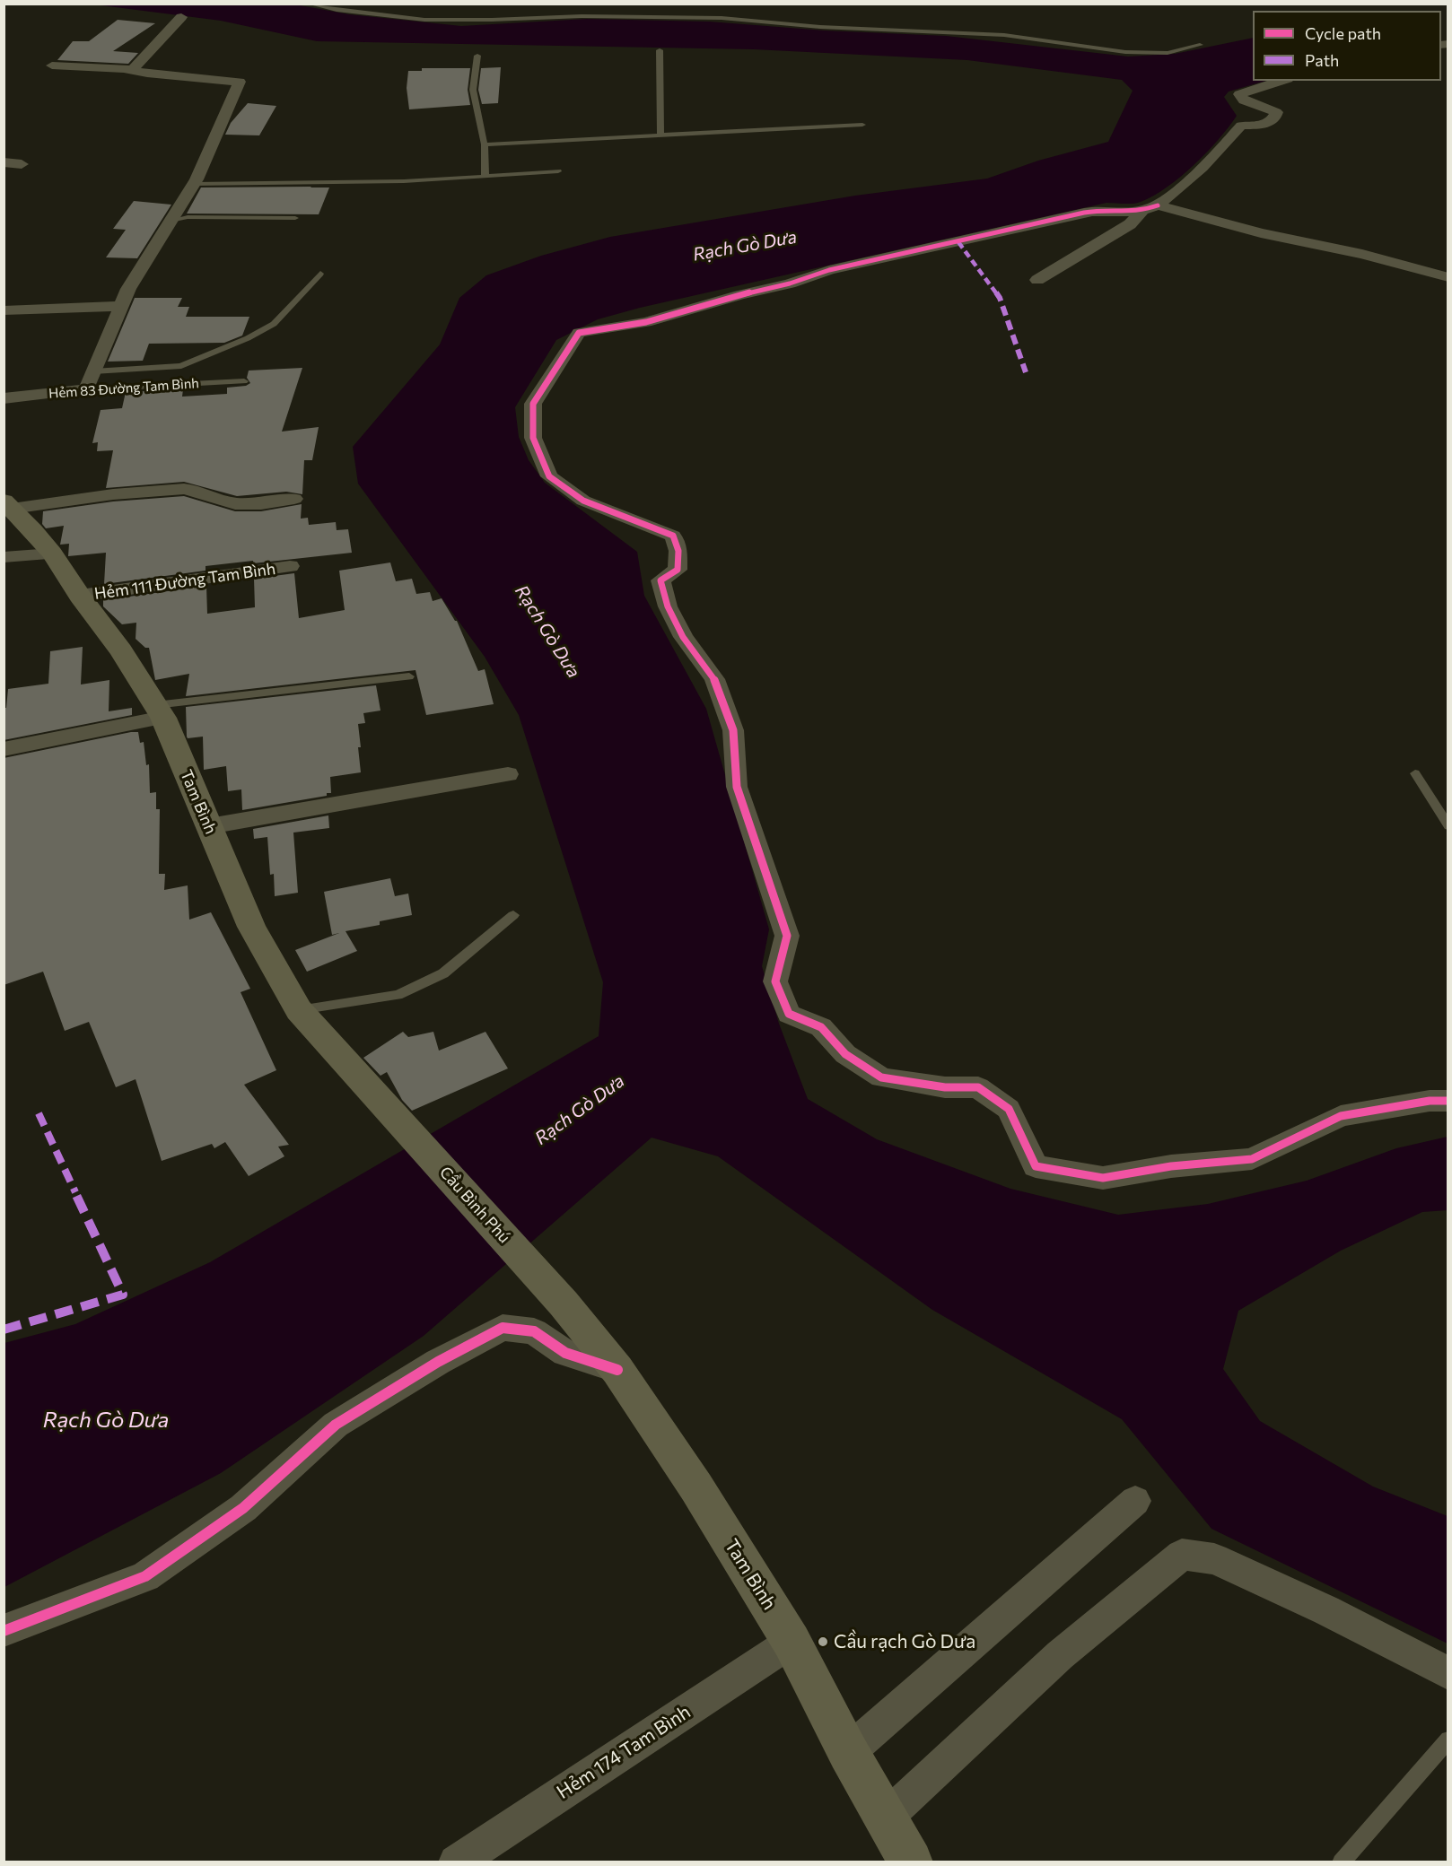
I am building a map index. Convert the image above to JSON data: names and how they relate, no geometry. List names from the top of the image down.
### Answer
{
  "streets": {
    "main road": ["Tam Bình", "Cầu Bình Phú"],
    "street": ["Hẻm 83 Đường Tam Bình", "Hẻm 111 Đường Tam Bình", "Hẻm 174 Tam Bình"]
  },
  "crossings": [
    ["Hẻm 111 Đường Tam Bình", "Tam Bình"],
    ["Tam Bình", "Cầu Bình Phú"],
    ["Tam Bình", "Hẻm 174 Tam Bình"]
  ],
  "water": ["Rạch Gò Dưa"],
  "places": ["Cầu rạch Gò Dưa"],
  "legend": ["Cycle path", "Path"]
}
